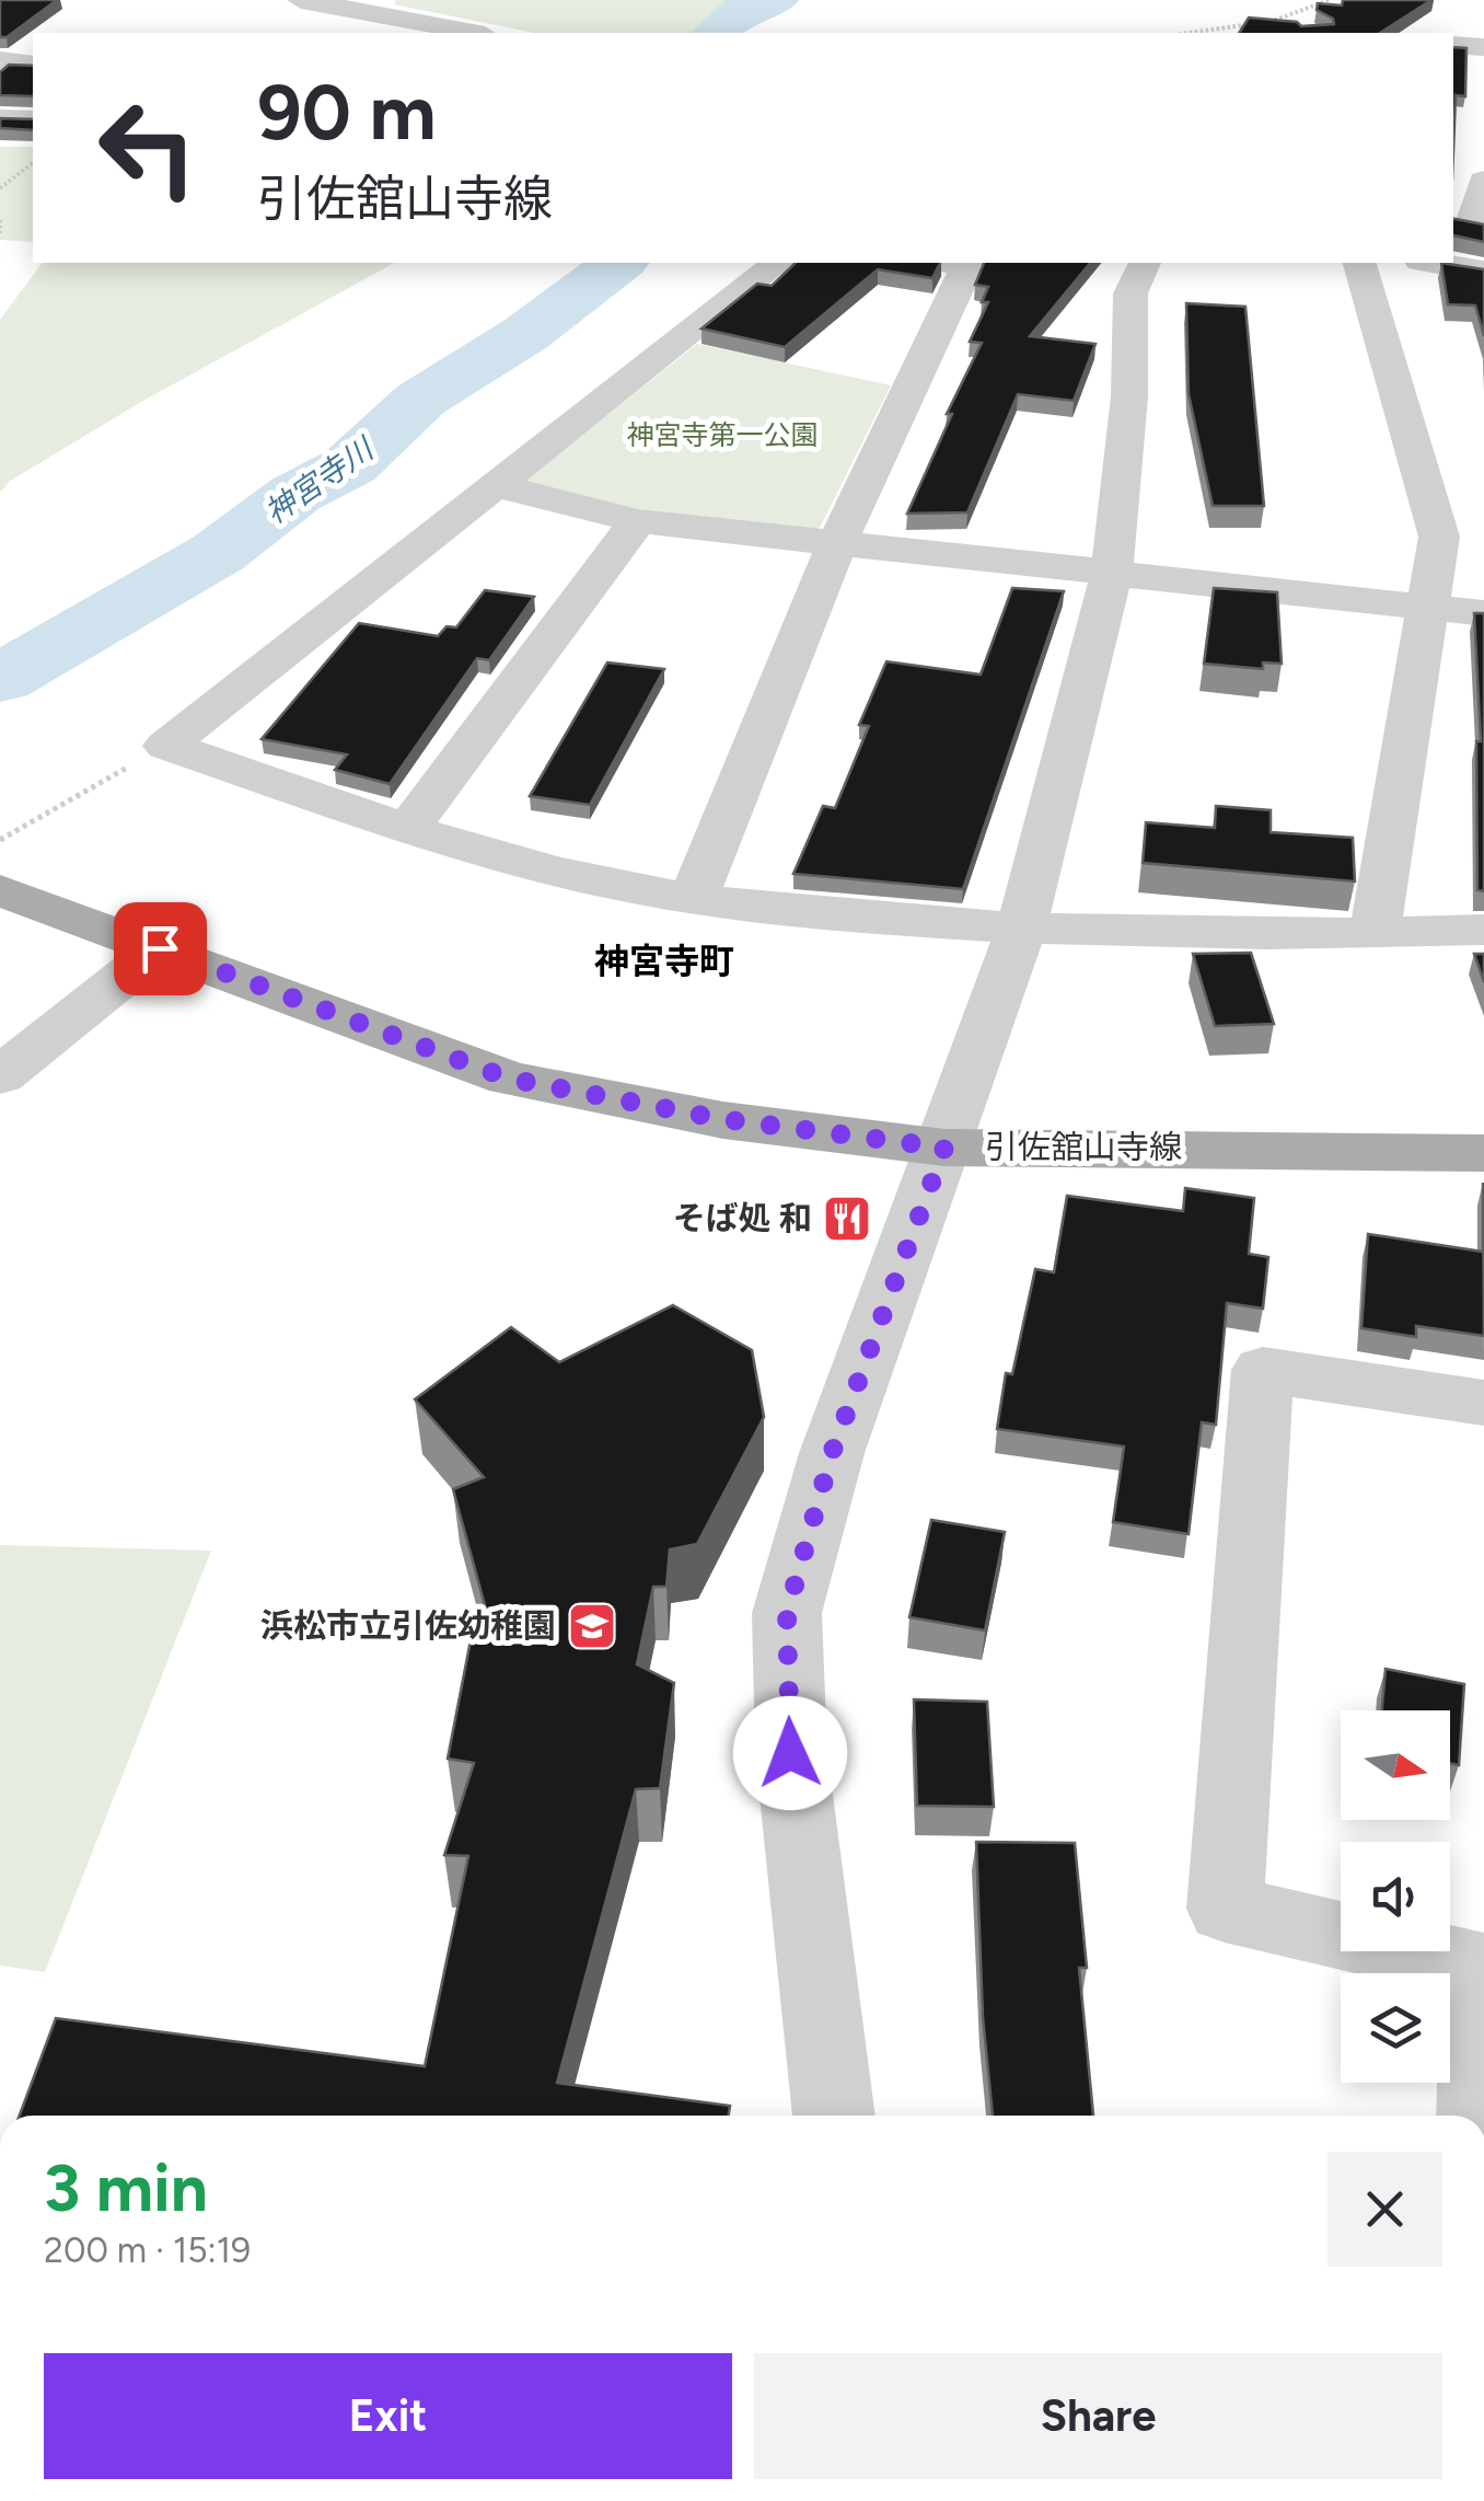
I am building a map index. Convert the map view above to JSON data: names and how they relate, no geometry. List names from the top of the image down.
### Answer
{
  "streets": {
    "main road": ["引佐舘山寺線"]
  },
  "districts": ["神宮寺町"],
  "water": ["神宮寺川"],
  "parks": ["神宮寺第一公園"],
  "places": {
    "restaurant": ["そば処 和"],
    "school or university": ["浜松市立引佐幼稚園"]
  },
  "north": "right",
  "page": {
    "turn": ["90 m", "引佐舘山寺線"],
    "heading": ["3 min", "200 m · 15:19"],
    "buttons": ["Exit", "Share"]
  }
}
